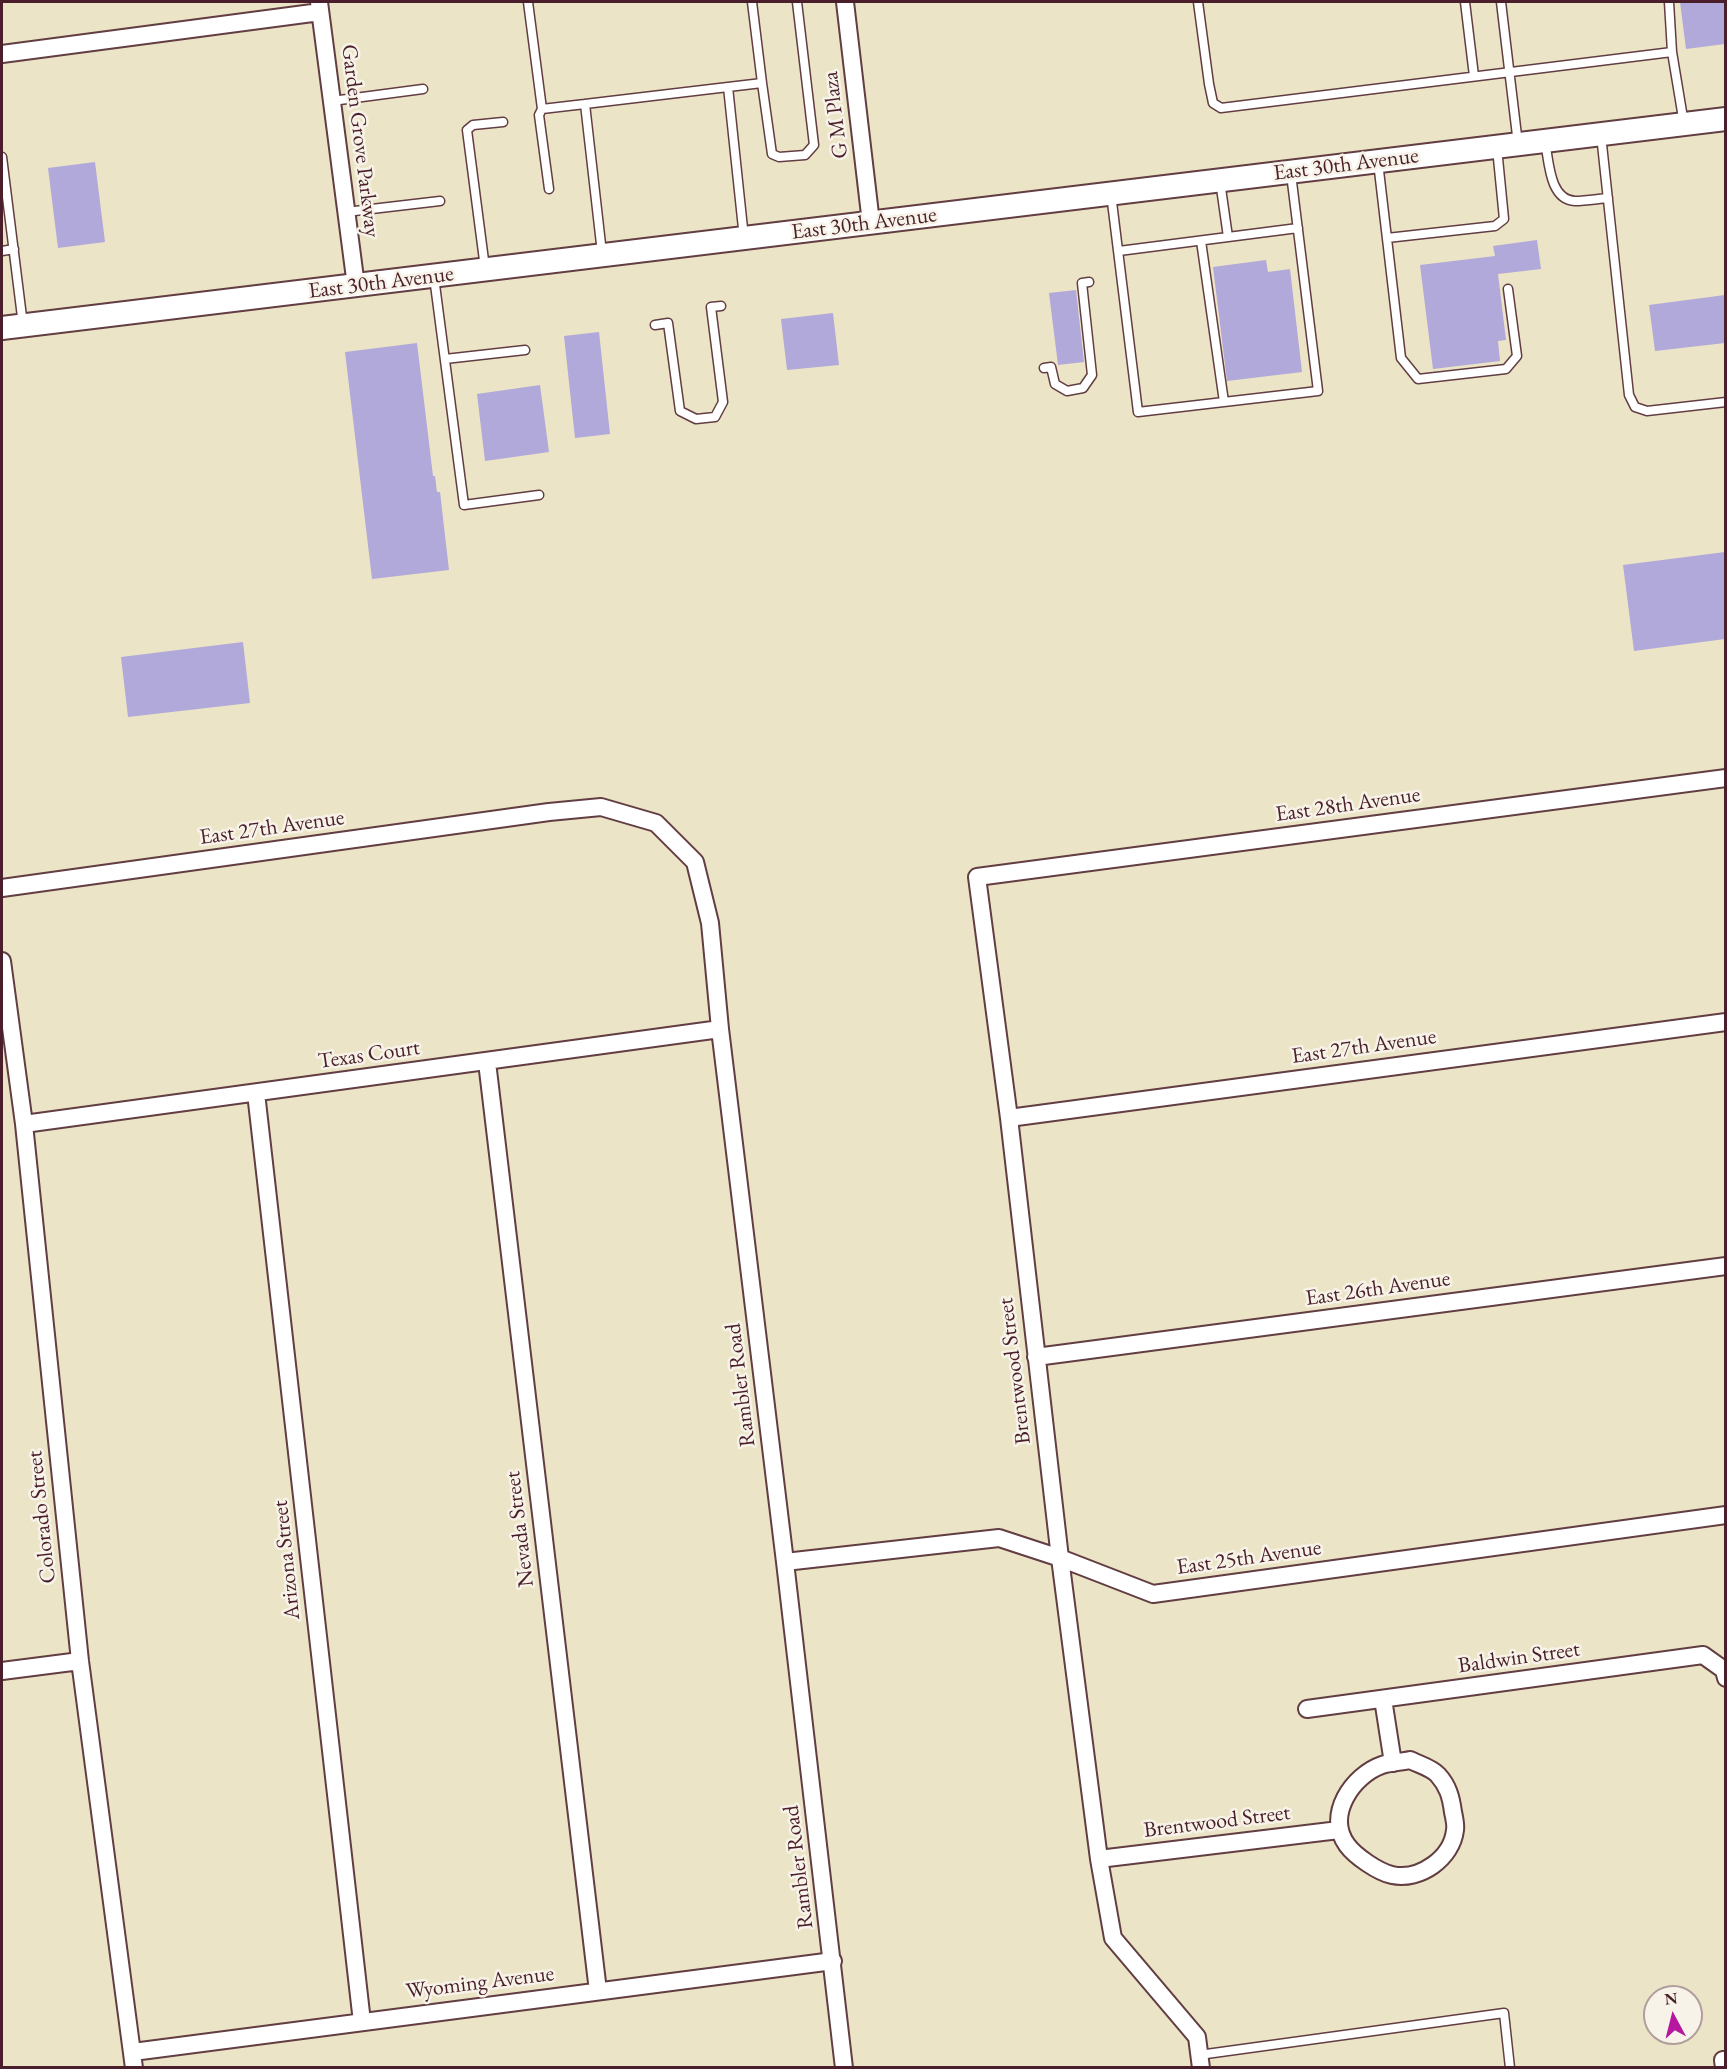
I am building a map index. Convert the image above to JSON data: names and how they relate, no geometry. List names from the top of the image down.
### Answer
{
  "streets": {
    "main road": ["East 30th Avenue"],
    "street": [
      "G M Plaza",
      "Garden Grove Parkway",
      "East 28th Avenue",
      "East 27th Avenue",
      "Texas Court",
      "East 26th Avenue",
      "Brentwood Street",
      "Rambler Road",
      "Colorado Street",
      "Nevada Street",
      "East 25th Avenue",
      "Arizona Street",
      "Baldwin Street",
      "Wyoming Avenue"
    ]
  },
  "crossings": [
    ["G M Plaza", "East 30th Avenue"],
    ["Garden Grove Parkway", "East 30th Avenue"],
    ["East 28th Avenue", "Brentwood Street"],
    ["East 27th Avenue", "Brentwood Street"],
    ["East 27th Avenue", "Rambler Road"],
    ["Texas Court", "Rambler Road"],
    ["Texas Court", "Colorado Street"],
    ["Texas Court", "Nevada Street"],
    ["Texas Court", "Arizona Street"],
    ["East 26th Avenue", "Brentwood Street"],
    ["Brentwood Street", "East 25th Avenue"],
    ["Rambler Road", "East 25th Avenue"],
    ["Rambler Road", "Wyoming Avenue"],
    ["Colorado Street", "Wyoming Avenue"],
    ["Nevada Street", "Wyoming Avenue"],
    ["Arizona Street", "Wyoming Avenue"]
  ],
  "north": "top"
}
